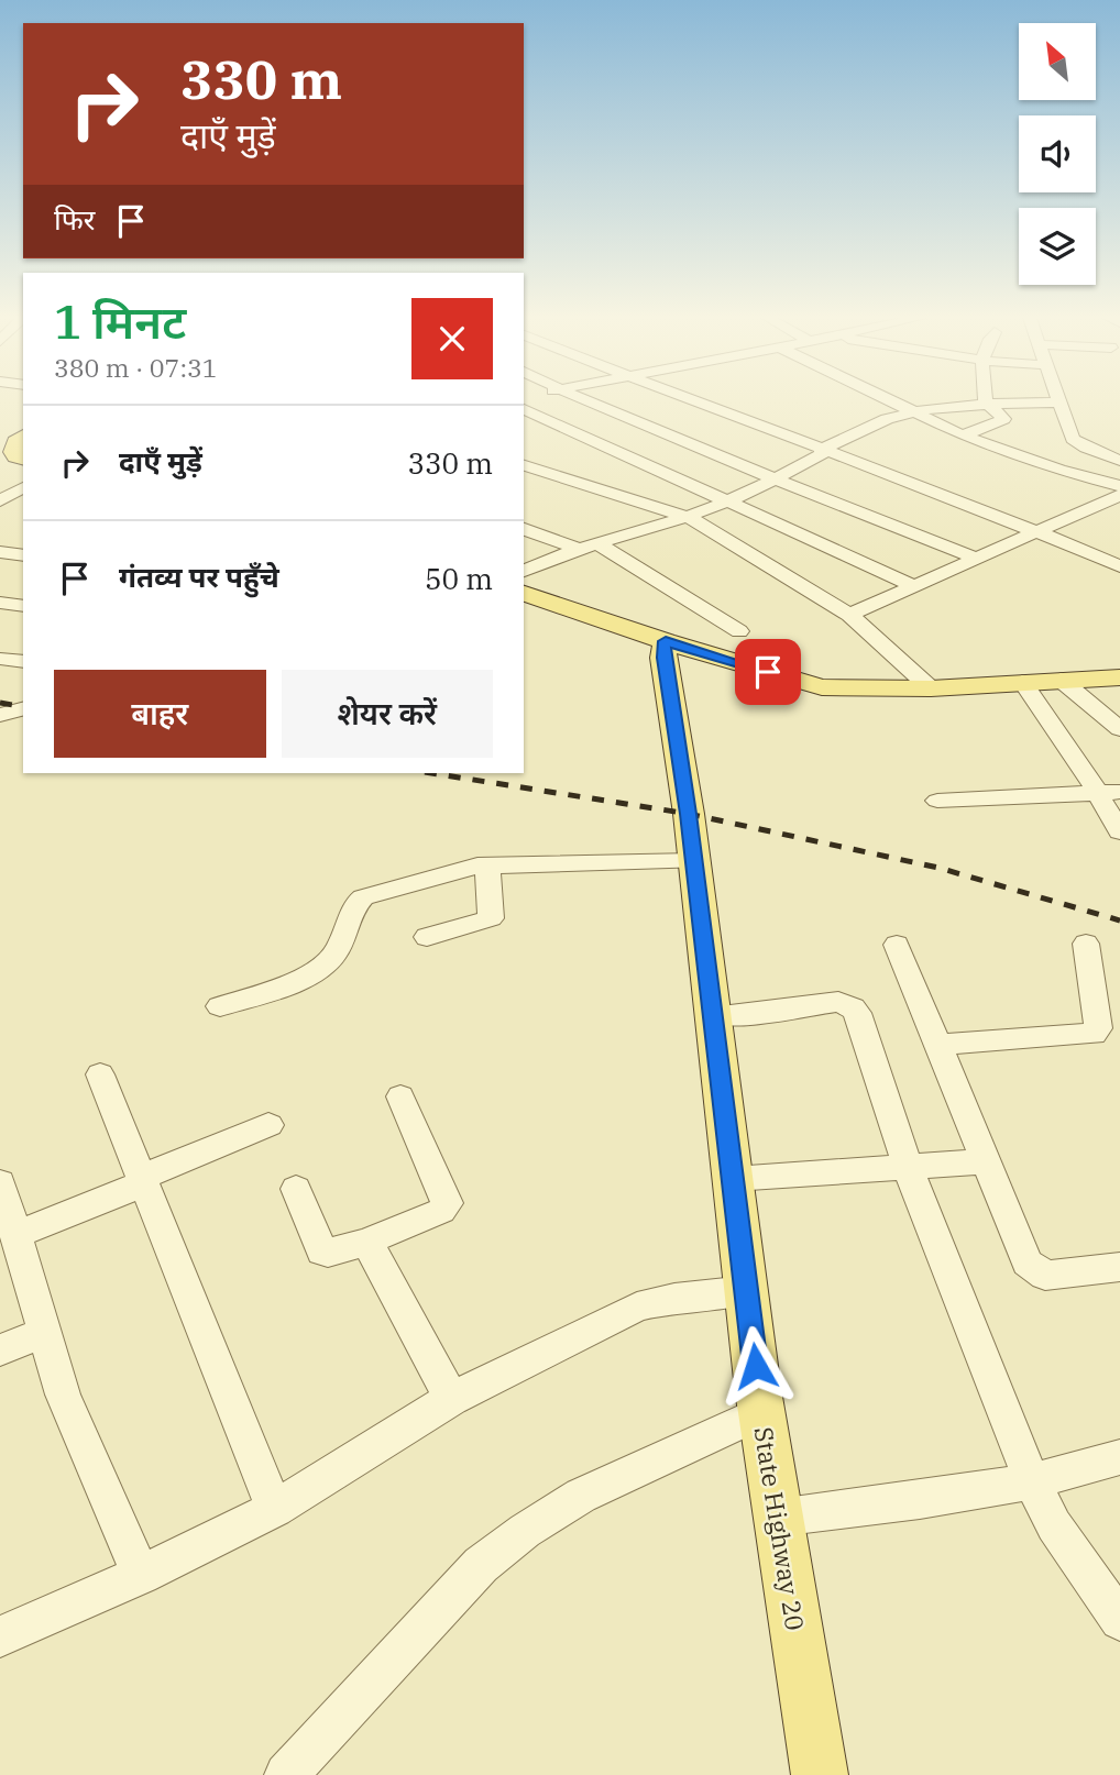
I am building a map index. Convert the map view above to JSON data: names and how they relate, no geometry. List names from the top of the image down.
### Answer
{
  "streets": {
    "main road": ["State Highway 20"]
  },
  "north": "top left",
  "page": {
    "turn": ["330 m", "दाएँ मुड़ें"],
    "then": "फिर",
    "heading": ["1 मिनट", "380 m · 07:31"],
    "list": [
      {
        "name": "दाएँ मुड़ें",
        "value": "330 m"
      },
      {
        "name": "गंतव्य पर पहुँचे",
        "value": "50 m"
      }
    ],
    "buttons": ["बाहर", "शेयर करें"]
  }
}
